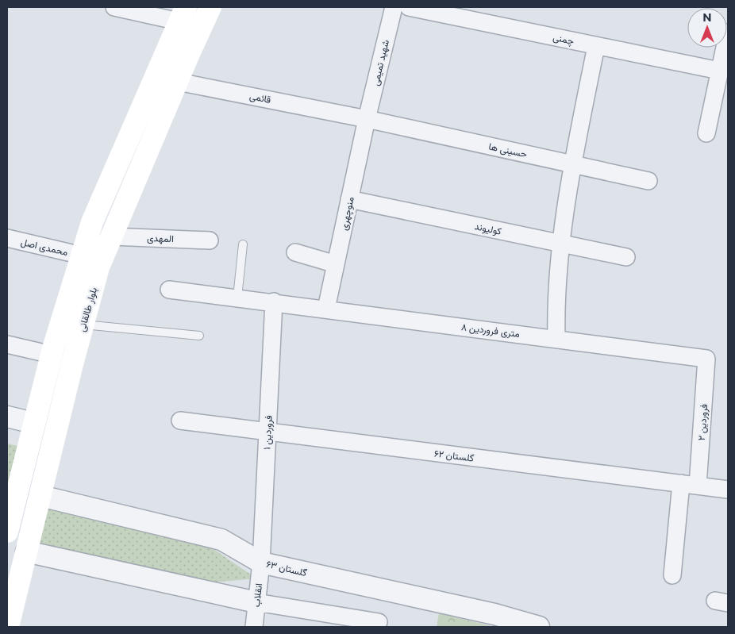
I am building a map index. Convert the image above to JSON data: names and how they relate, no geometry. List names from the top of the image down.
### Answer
{
  "streets": {
    "main road": ["بلوار طالقانی"],
    "street": [
      "چمنی",
      "شهید تمیمی",
      "قائمی",
      "حسینی ها",
      "منوچهری",
      "کولیوند",
      "المهدی",
      "محمدی اصل",
      "۸ متری فروردین",
      "فروردین ۲",
      "فروردین ۱",
      "گلستان ۶۲",
      "گلستان ۶۳",
      "انقلاب"
    ]
  },
  "crossings": [
    ["شهید تمیمی", "قائمی"],
    ["شهید تمیمی", "حسینی ها"],
    ["شهید تمیمی", "منوچهری"],
    ["قائمی", "حسینی ها"],
    ["قائمی", "منوچهری"],
    ["قائمی", "بلوار طالقانی"],
    ["حسینی ها", "منوچهری"],
    ["منوچهری", "کولیوند"],
    ["منوچهری", "۸ متری فروردین"],
    ["المهدی", "بلوار طالقانی"],
    ["بلوار طالقانی", "گلستان ۶۳"],
    ["۸ متری فروردین", "فروردین ۲"],
    ["۸ متری فروردین", "فروردین ۱"],
    ["فروردین ۲", "گلستان ۶۲"],
    ["فروردین ۱", "گلستان ۶۲"],
    ["فروردین ۱", "گلستان ۶۳"],
    ["فروردین ۱", "انقلاب"],
    ["گلستان ۶۳", "انقلاب"]
  ],
  "north": "top"
}
